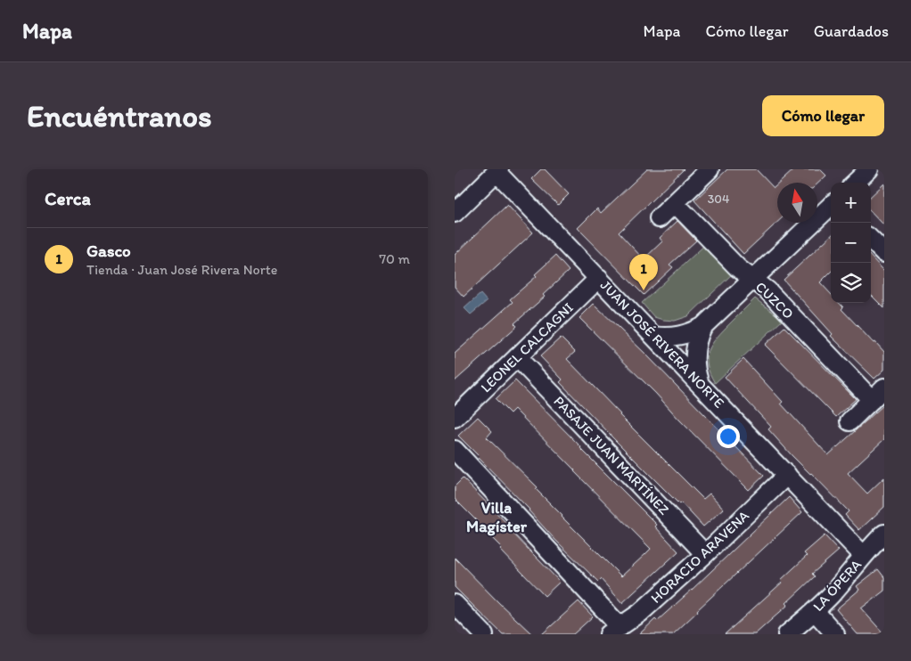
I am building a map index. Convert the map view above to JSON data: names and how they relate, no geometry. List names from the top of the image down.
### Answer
{
  "streets": {
    "street": [
      "CUZCO",
      "JUAN JOSÉ RIVERA NORTE",
      "LEONEL CALCAGNI",
      "PASAJE JUAN MARTÍNEZ",
      "HORACIO ARAVENA",
      "LA ÓPERA"
    ]
  },
  "crossings": [
    ["JUAN JOSÉ RIVERA NORTE", "LEONEL CALCAGNI"],
    ["JUAN JOSÉ RIVERA NORTE", "HORACIO ARAVENA"],
    ["JUAN JOSÉ RIVERA NORTE", "LA ÓPERA"],
    ["LEONEL CALCAGNI", "PASAJE JUAN MARTÍNEZ"],
    ["PASAJE JUAN MARTÍNEZ", "HORACIO ARAVENA"]
  ],
  "districts": ["Villa Magíster"],
  "house_numbers": ["304"],
  "north": "top",
  "page": {
    "header": "Mapa",
    "nav": ["Mapa", "Cómo llegar", "Guardados"],
    "buttons": "Cómo llegar",
    "title": "Encuéntranos",
    "heading": "Cerca",
    "map_buttons": ["+", "−"],
    "list": [
      {
        "mark": "1",
        "name": "Gasco",
        "note": "Tienda · Juan José Rivera Norte",
        "value": "70 m"
      }
    ],
    "pins": "1"
  }
}
